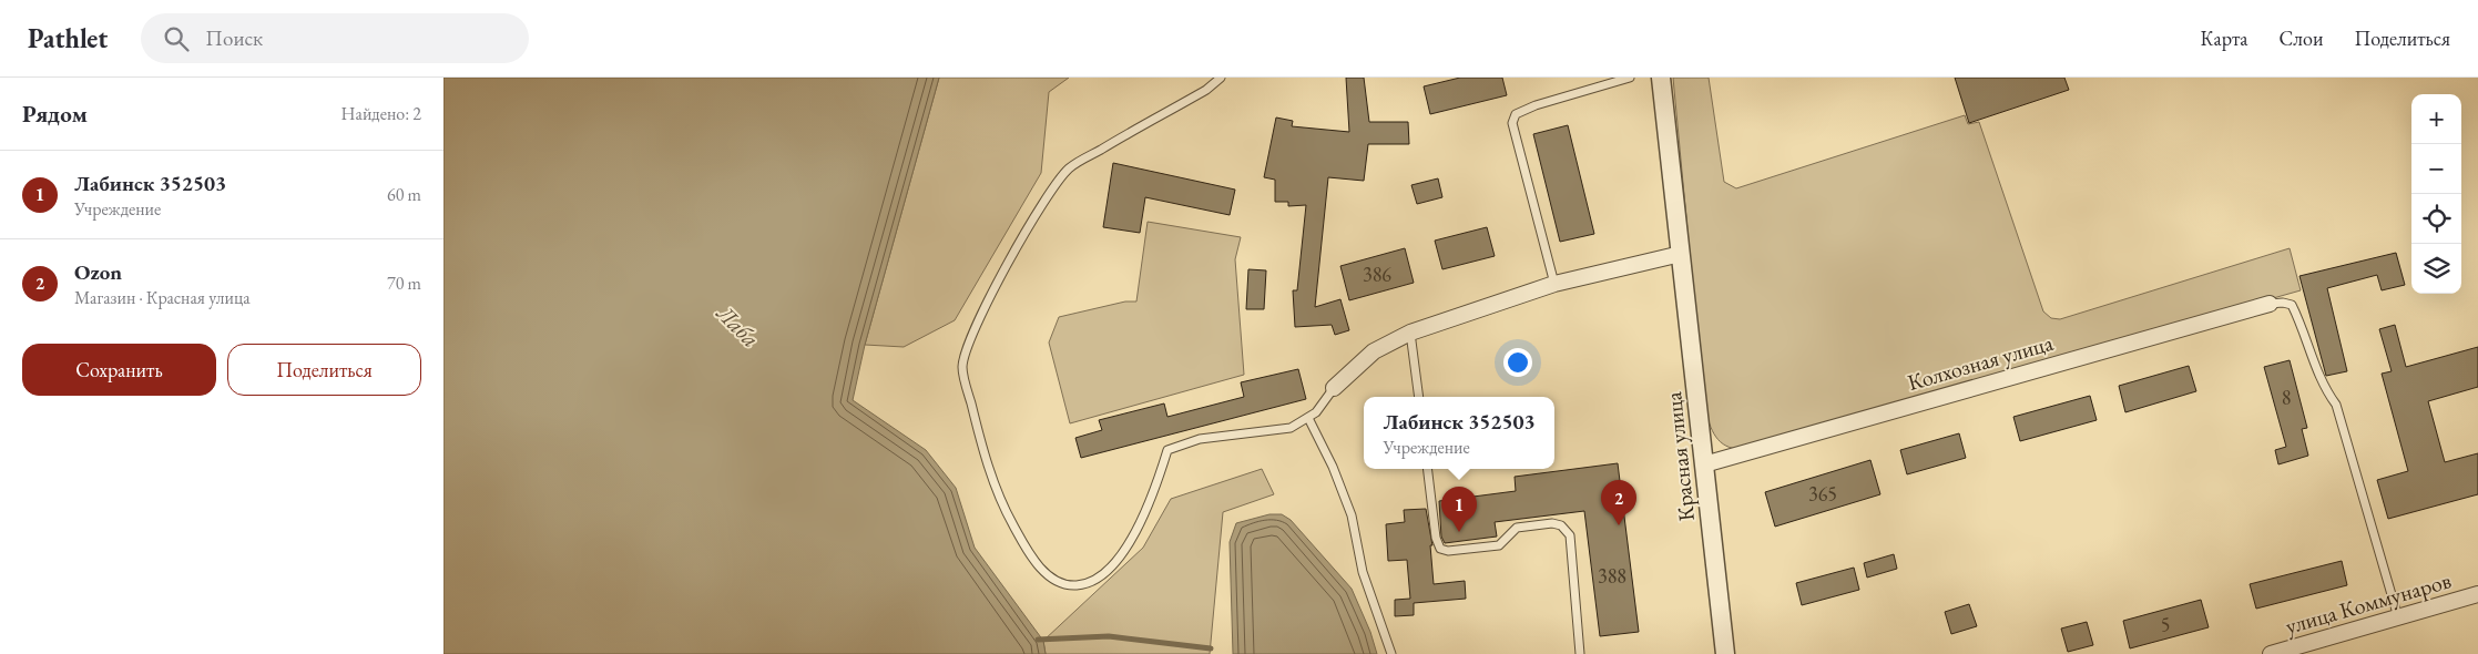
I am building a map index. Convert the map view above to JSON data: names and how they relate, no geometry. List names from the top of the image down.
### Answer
{
  "streets": {
    "street": ["Колхозная улица", "Красная улица", "улица Коммунаров"]
  },
  "crossings": [
    ["Колхозная улица", "Красная улица"]
  ],
  "water": ["Лаба"],
  "house_numbers": [
    "386",
    "8",
    "365",
    "388",
    "5"
  ],
  "page": {
    "header": "Pathlet",
    "search": "Поиск",
    "nav": ["Карта", "Слои", "Поделиться"],
    "heading": ["Рядом", "Найдено: 2"],
    "map_buttons": ["+", "−"],
    "list": [
      {
        "mark": "1",
        "name": "Лабинск 352503",
        "note": "Учреждение",
        "value": "60 m"
      },
      {
        "mark": "2",
        "name": "Ozon",
        "note": "Магазин · Красная улица",
        "value": "70 m"
      }
    ],
    "buttons": ["Сохранить", "Поделиться"],
    "popup": ["Лабинск 352503", "Учреждение"],
    "pins": ["2", "1"]
  }
}
